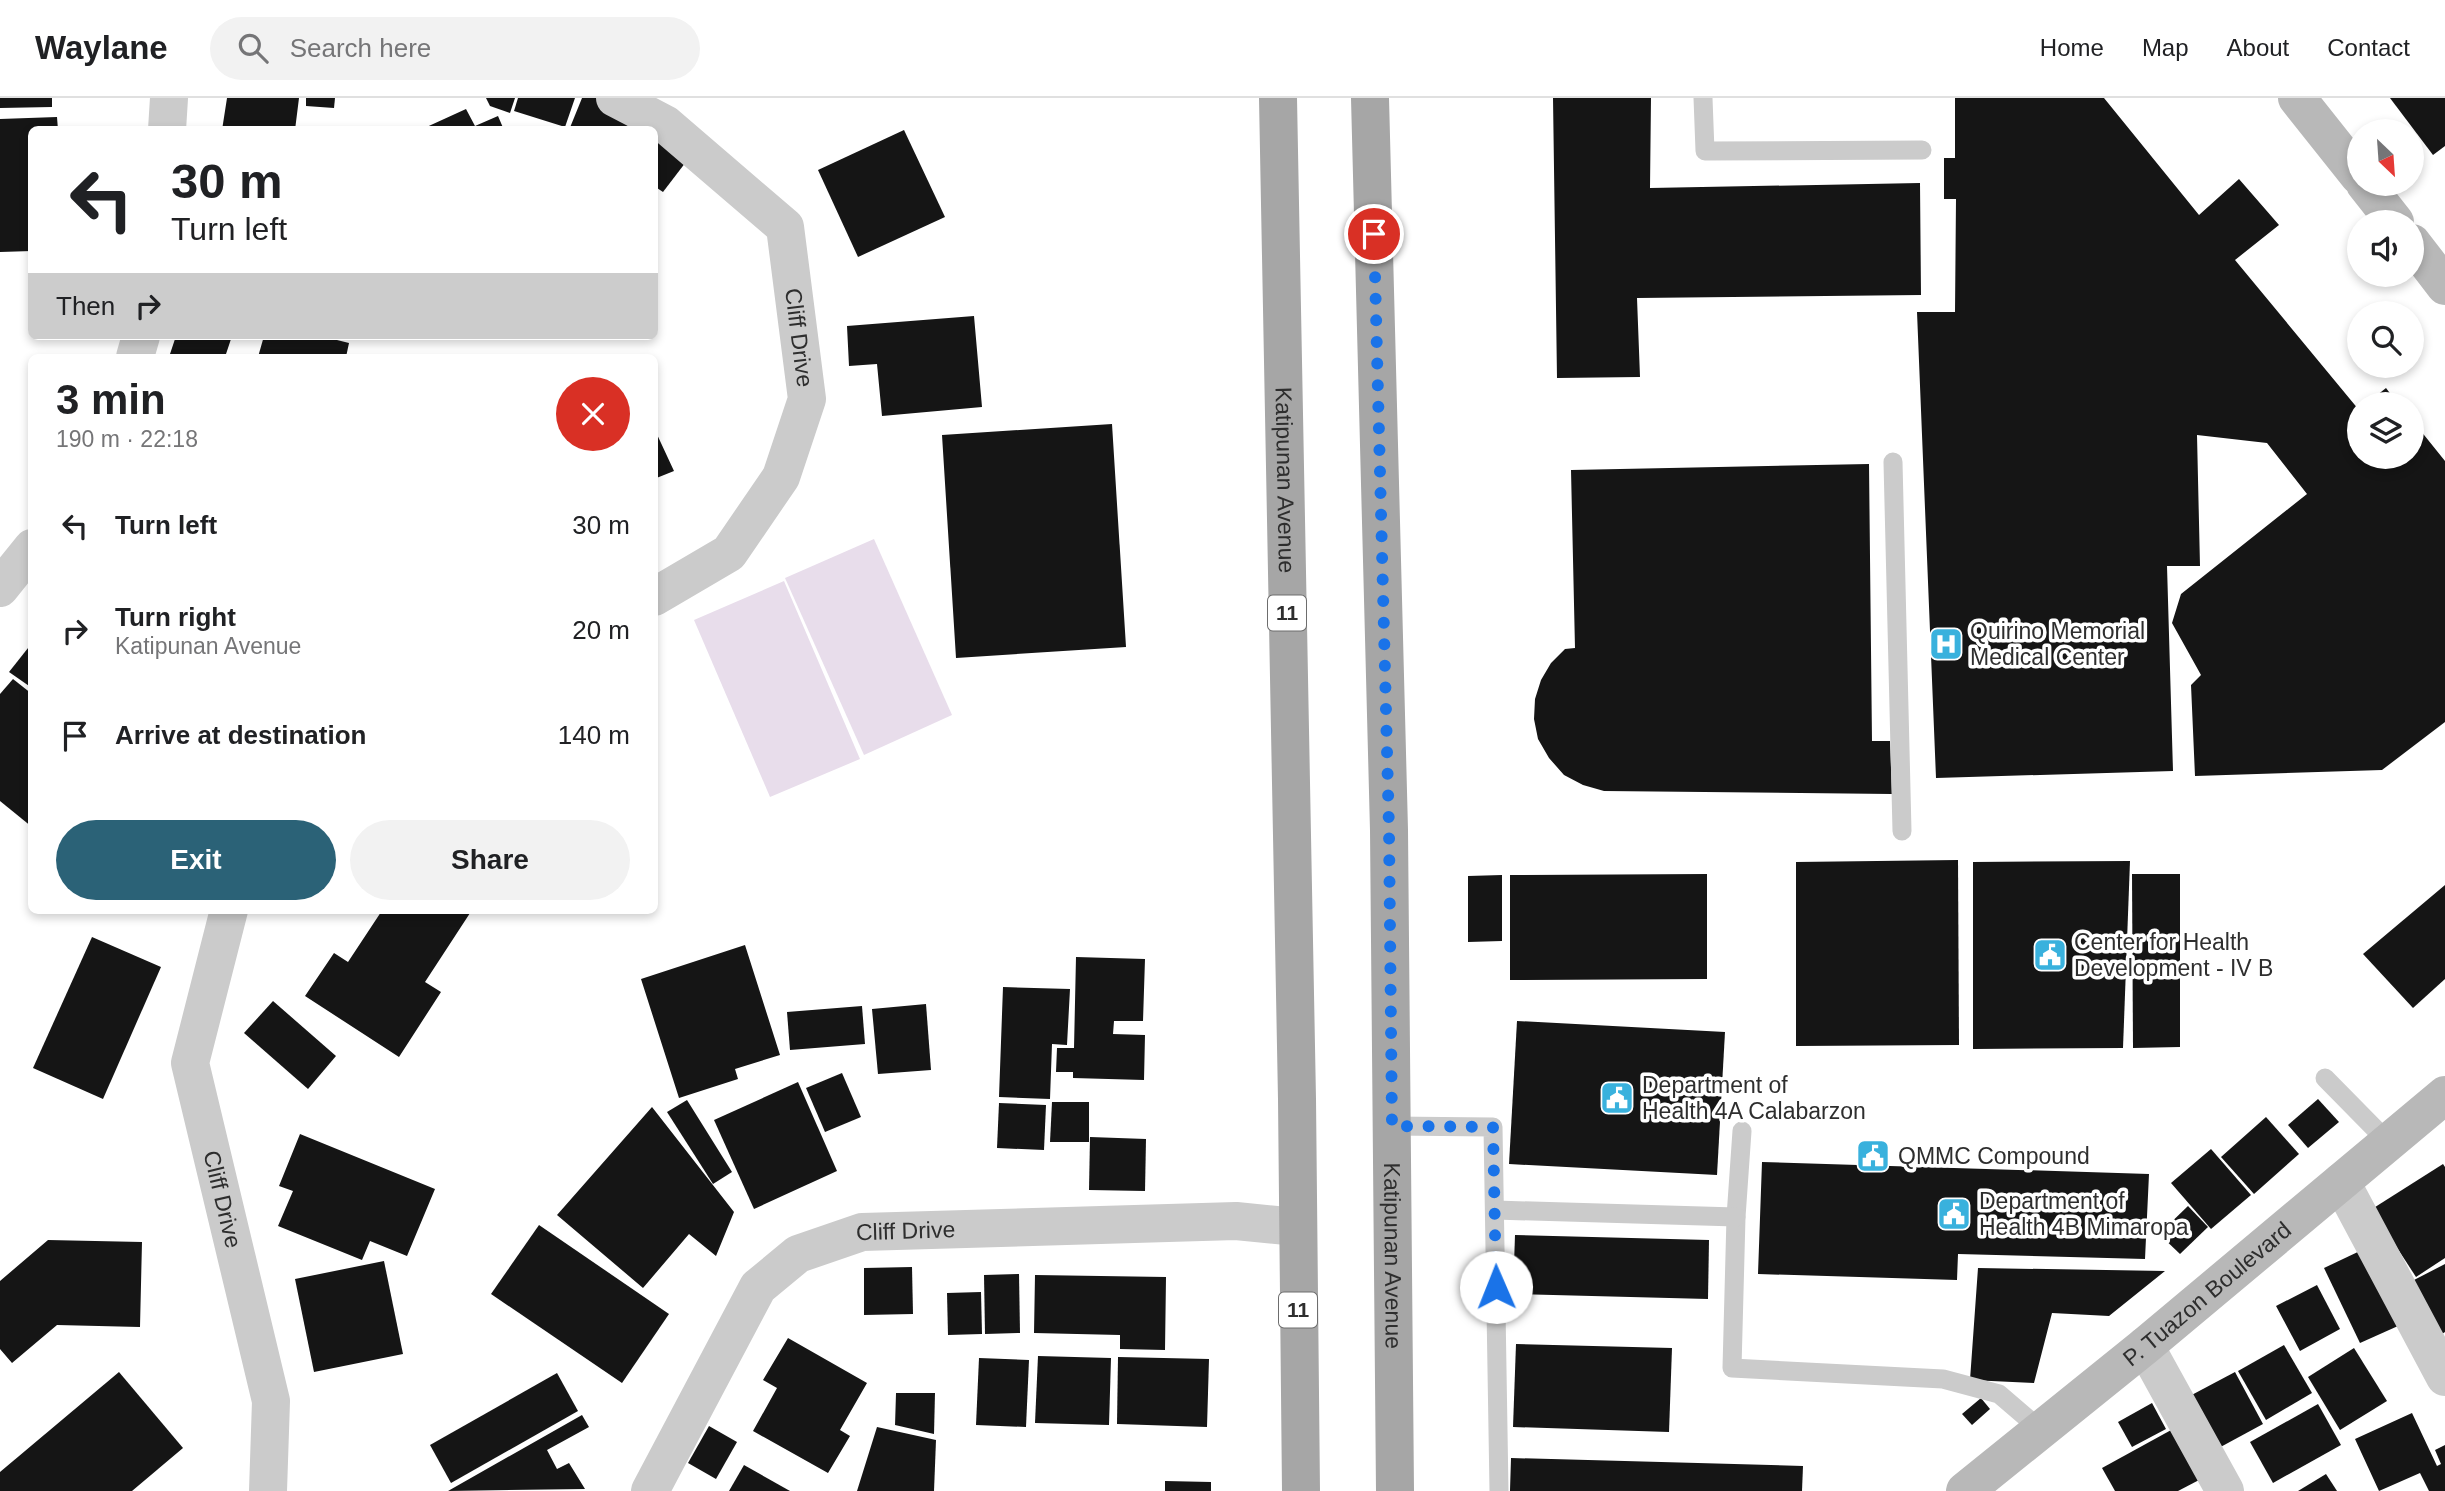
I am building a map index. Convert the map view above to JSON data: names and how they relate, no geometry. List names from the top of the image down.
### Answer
{
  "streets": {
    "main road": ["Katipunan Avenue", "11", "P. Tuazon Boulevard"],
    "street": ["Cliff Drive"]
  },
  "crossings": [
    ["Cliff Drive", "Katipunan Avenue"]
  ],
  "places": {
    "hospital": ["Quirino Memorial Medical Center"],
    "public building": [
      "Center for Health Development - IV B",
      "Department of Health 4A Calabarzon",
      "QMMC Compound",
      "Department of Health 4B Mimaropa"
    ]
  },
  "north": "bottom right",
  "page": {
    "header": "Waylane",
    "search": "Search here",
    "nav": [
      "Home",
      "Map",
      "About",
      "Contact"
    ],
    "turn": ["30 m", "Turn left"],
    "then": "Then",
    "heading": ["3 min", "190 m · 22:18"],
    "list": [
      {
        "name": "Turn left",
        "value": "30 m"
      },
      {
        "name": "Turn right",
        "note": "Katipunan Avenue",
        "value": "20 m"
      },
      {
        "name": "Arrive at destination",
        "value": "140 m"
      }
    ],
    "buttons": ["Exit", "Share"]
  }
}
